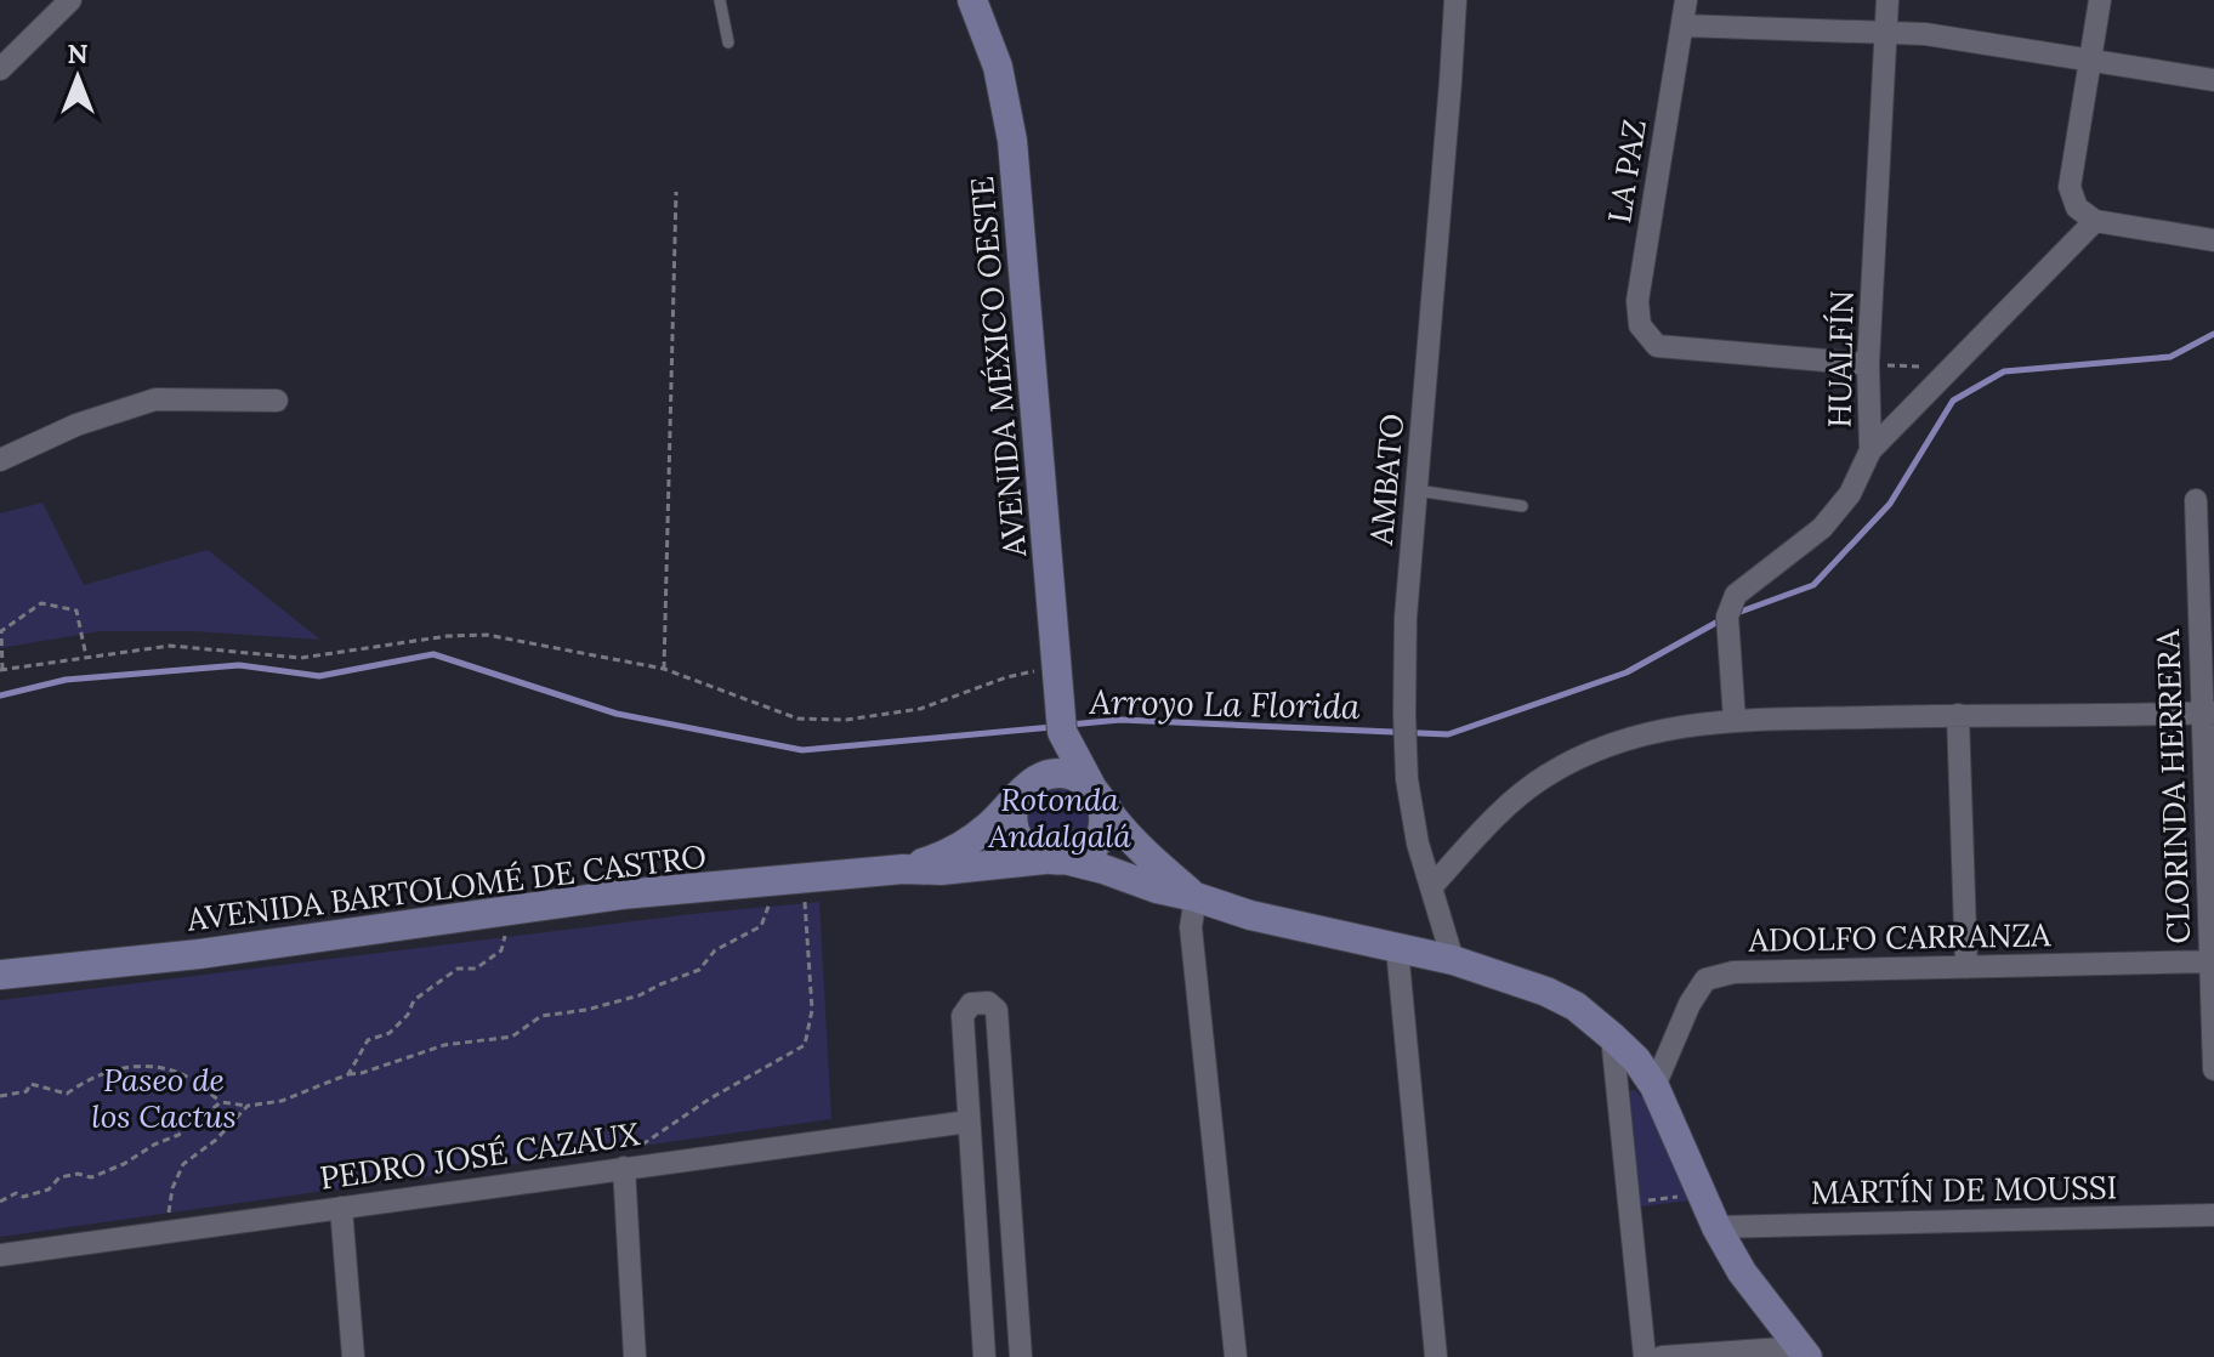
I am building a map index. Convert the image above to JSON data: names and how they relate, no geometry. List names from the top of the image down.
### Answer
{
  "streets": {
    "main road": ["AVENIDA MÉXICO OESTE", "AVENIDA BARTOLOMÉ DE CASTRO"],
    "street": [
      "LA PAZ",
      "HUALFÍN",
      "AMBATO",
      "CLORINDA HERRERA",
      "ADOLFO CARRANZA",
      "PEDRO JOSÉ CAZAUX",
      "MARTÍN DE MOUSSI"
    ]
  },
  "crossings": [
    ["LA PAZ", "HUALFÍN"],
    ["AVENIDA MÉXICO OESTE", "AVENIDA BARTOLOMÉ DE CASTRO"],
    ["AMBATO", "AVENIDA BARTOLOMÉ DE CASTRO"],
    ["CLORINDA HERRERA", "ADOLFO CARRANZA"],
    ["AVENIDA BARTOLOMÉ DE CASTRO", "ADOLFO CARRANZA"],
    ["AVENIDA BARTOLOMÉ DE CASTRO", "MARTÍN DE MOUSSI"]
  ],
  "water": ["Arroyo La Florida"],
  "parks": ["Rotonda Andalgalá", "Paseo de los Cactus"],
  "north": "top"
}
